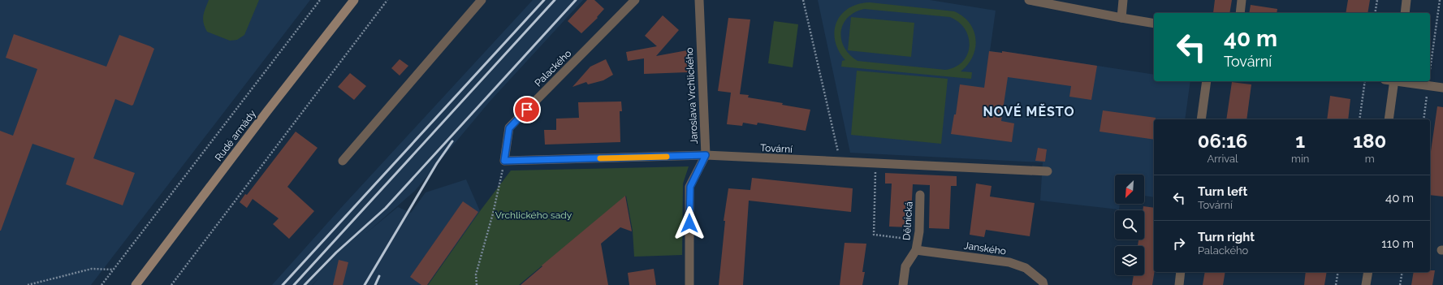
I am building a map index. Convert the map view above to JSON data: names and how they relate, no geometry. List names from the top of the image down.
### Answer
{
  "streets": {
    "main road": ["Rudé armády"],
    "street": [
      "Palackého",
      "Jaroslava Vrchlického",
      "Tovární",
      "Dělnická",
      "Janského"
    ]
  },
  "crossings": [
    ["Palackého", "Tovární"],
    ["Jaroslava Vrchlického", "Tovární"],
    ["Dělnická", "Janského"]
  ],
  "districts": ["NOVÉ MĚSTO"],
  "parks": ["Vrchlického sady"],
  "north": "bottom left",
  "page": {
    "turn": ["40 m", "Tovární"],
    "eta": [
      "06:16",
      "Arrival",
      "1",
      "min",
      "180",
      "m"
    ],
    "list": [
      {
        "name": "Turn left",
        "note": "Tovární",
        "value": "40 m"
      },
      {
        "name": "Turn right",
        "note": "Palackého",
        "value": "110 m"
      }
    ]
  }
}
